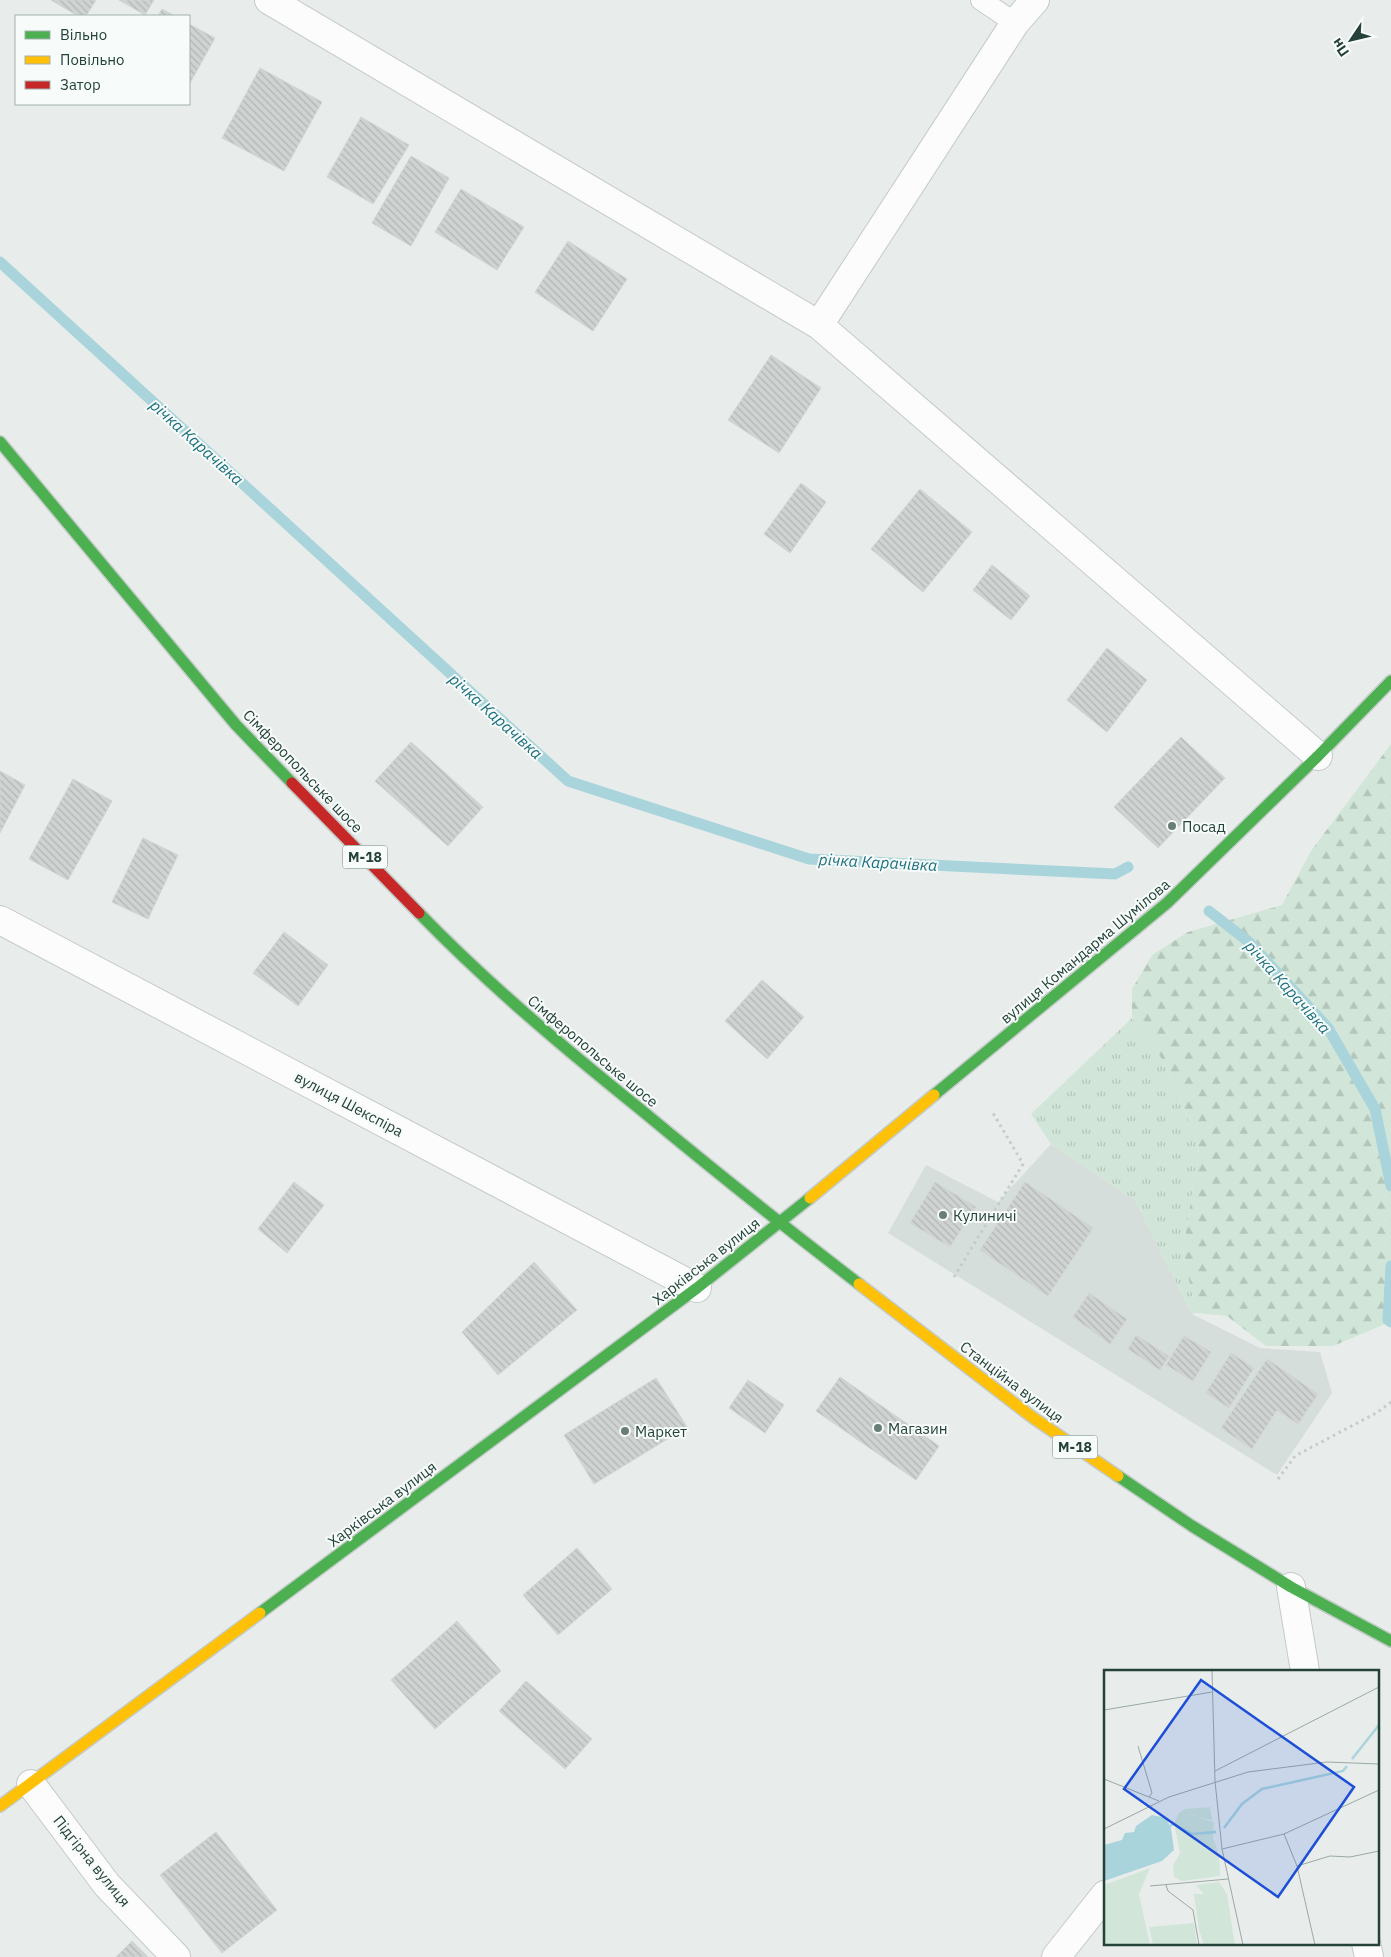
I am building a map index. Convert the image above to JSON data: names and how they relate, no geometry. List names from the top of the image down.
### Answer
{
  "streets": {
    "main road": [
      "Сімферопольське шосе",
      "М-18",
      "вулиця Командарма Шумілова",
      "Харківська вулиця",
      "Станційна вулиця"
    ],
    "street": ["вулиця Шекспіра", "Підгірна вулиця"]
  },
  "crossings": [
    ["Сімферопольське шосе", "вулиця Командарма Шумілова"],
    ["Сімферопольське шосе", "Харківська вулиця"],
    ["Сімферопольське шосе", "Станційна вулиця"],
    ["вулиця Командарма Шумілова", "Харківська вулиця"],
    ["вулиця Командарма Шумілова", "Станційна вулиця"],
    ["вулиця Шекспіра", "Харківська вулиця"],
    ["Харківська вулиця", "Станційна вулиця"],
    ["Харківська вулиця", "Підгірна вулиця"]
  ],
  "water": ["річка Карачівка"],
  "places": [
    "Посад",
    "Кулиничі",
    "Магазин",
    "Маркет"
  ],
  "legend": ["Вільно", "Повільно", "Затор"],
  "north": "bottom left"
}
